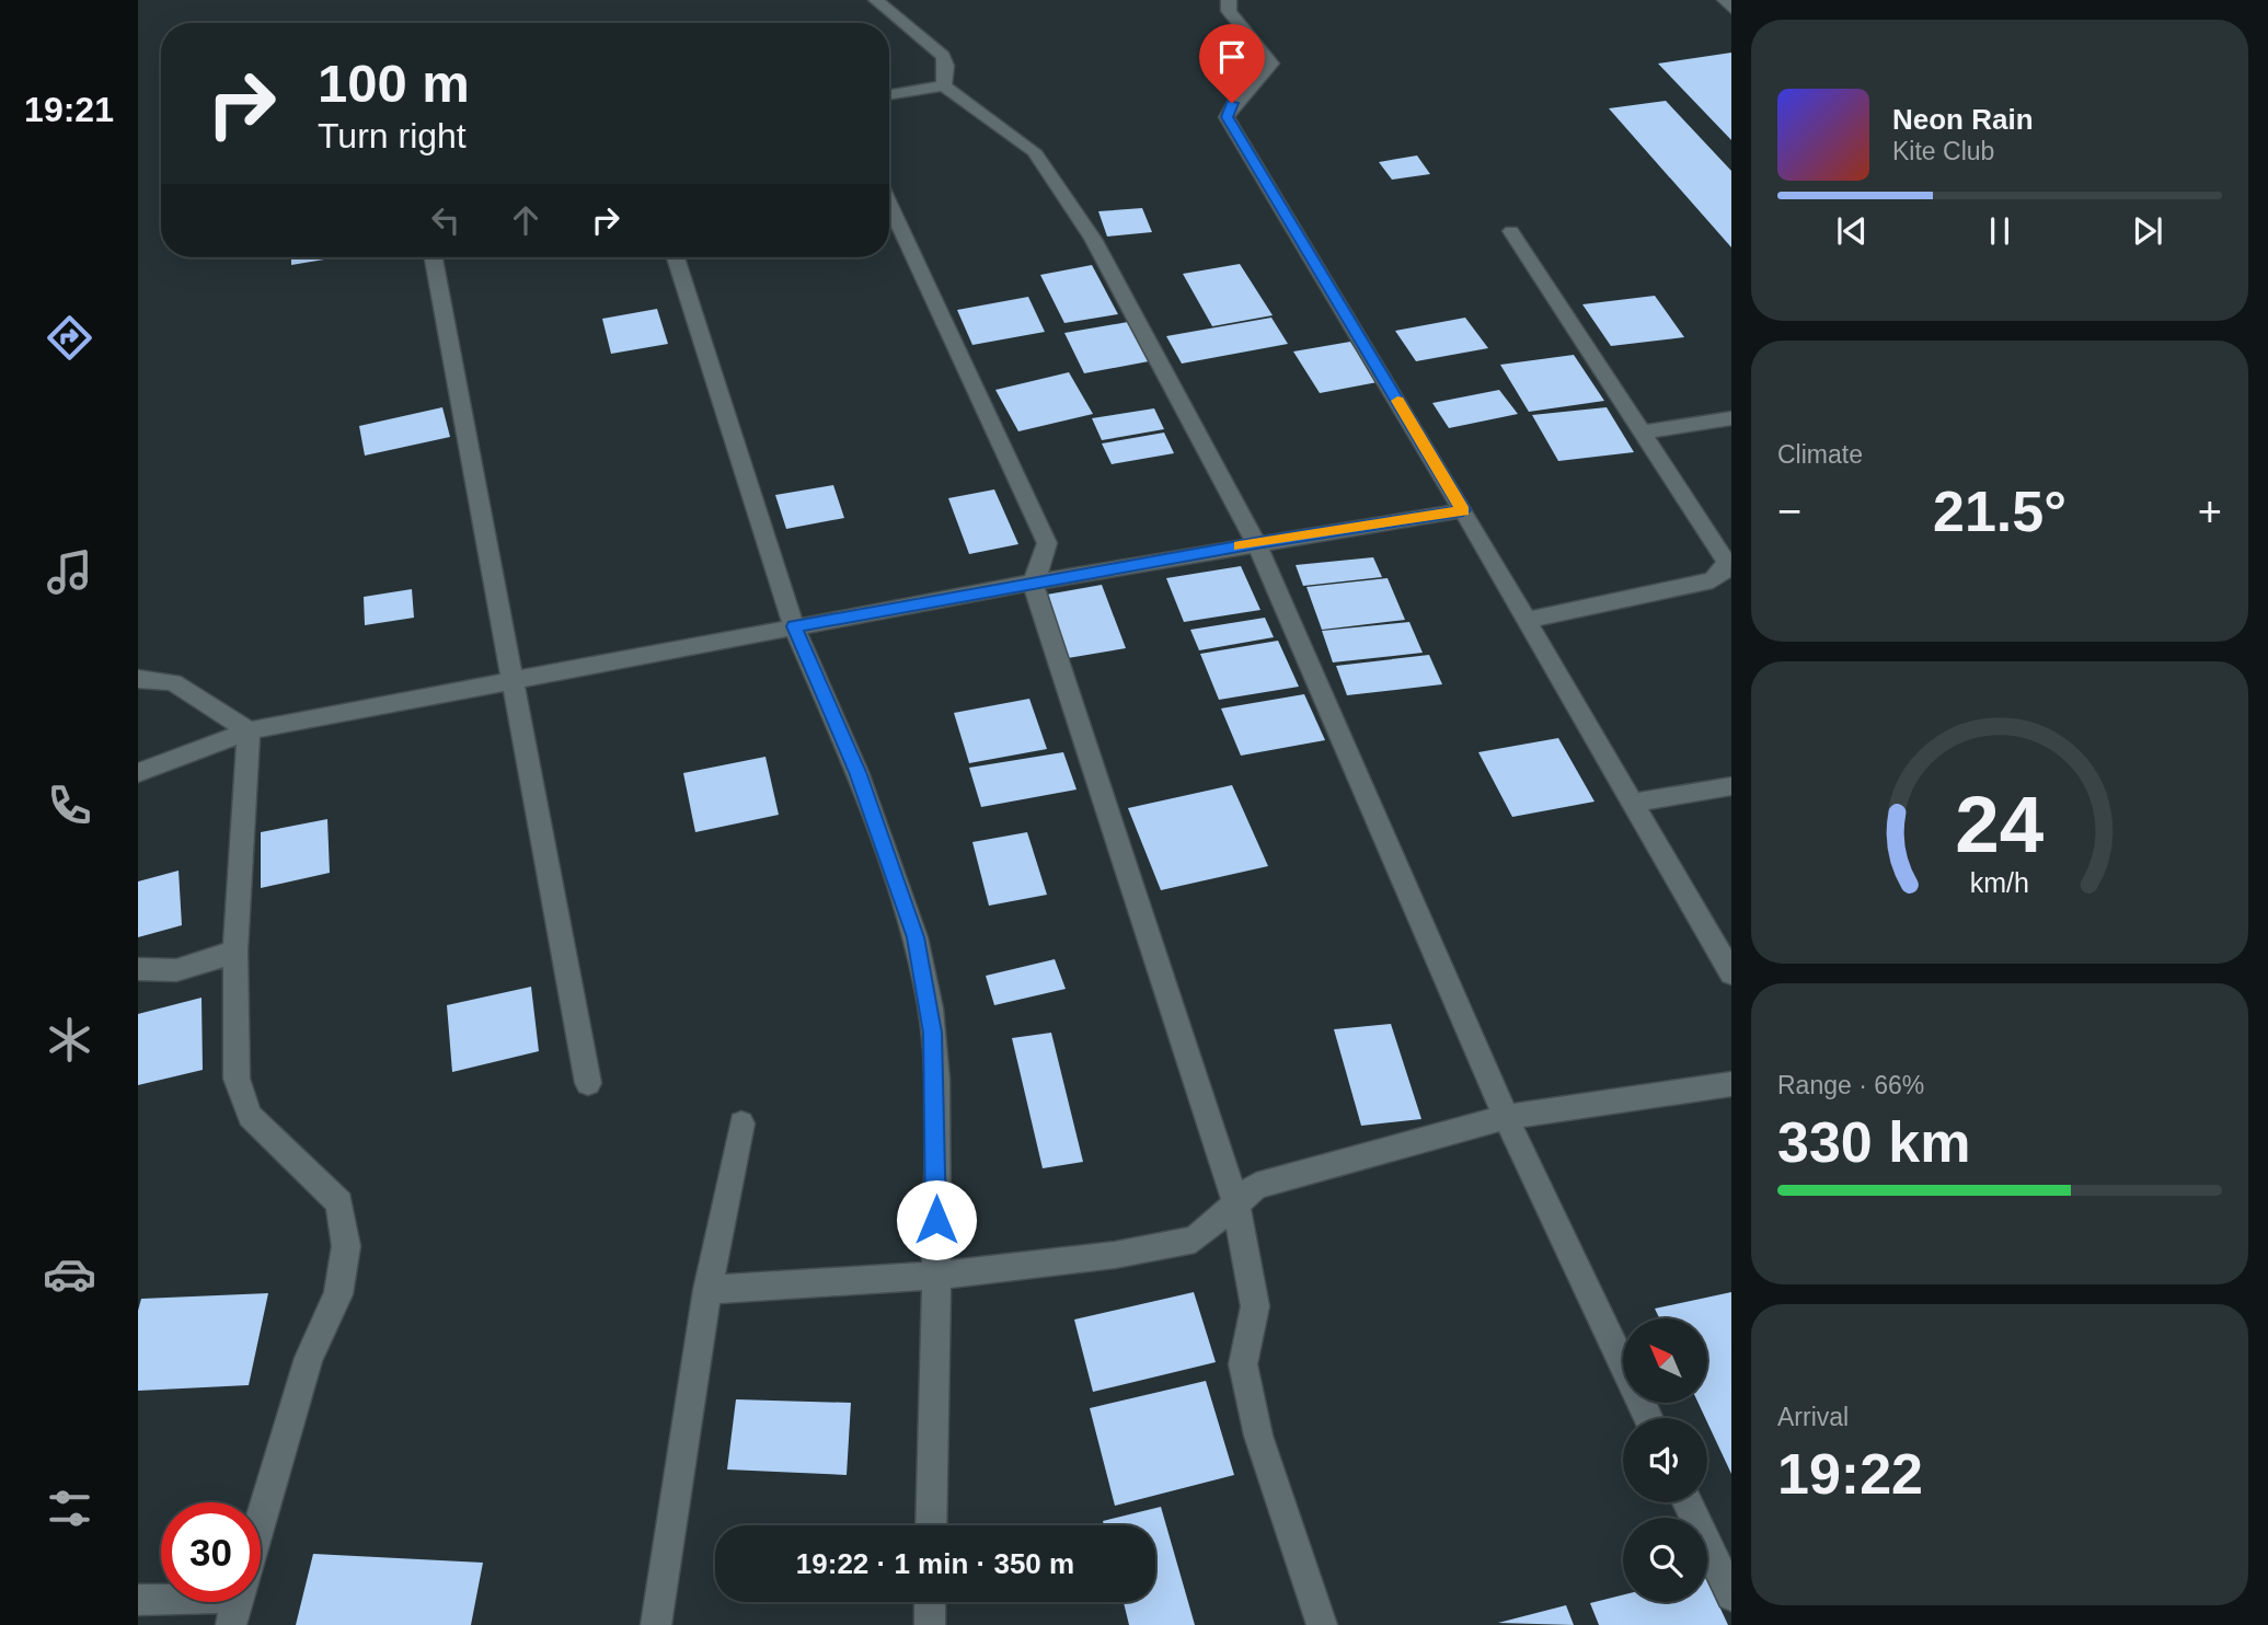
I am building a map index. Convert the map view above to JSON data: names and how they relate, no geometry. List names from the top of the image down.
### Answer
{
  "north": "top left",
  "page": {
    "tabs": "19:21",
    "turn": ["100 m", "Turn right"],
    "song": ["Neon Rain", "Kite Club"],
    "tile": [
      "Climate",
      ["Range · 66%", "330 km"],
      ["Arrival", "19:22"]
    ],
    "heat": ["−", "21.5°", "+"],
    "limit": "30",
    "trip": "19:22 · 1 min · 350 m",
    "gauge": ["24", "km/h"]
  }
}
